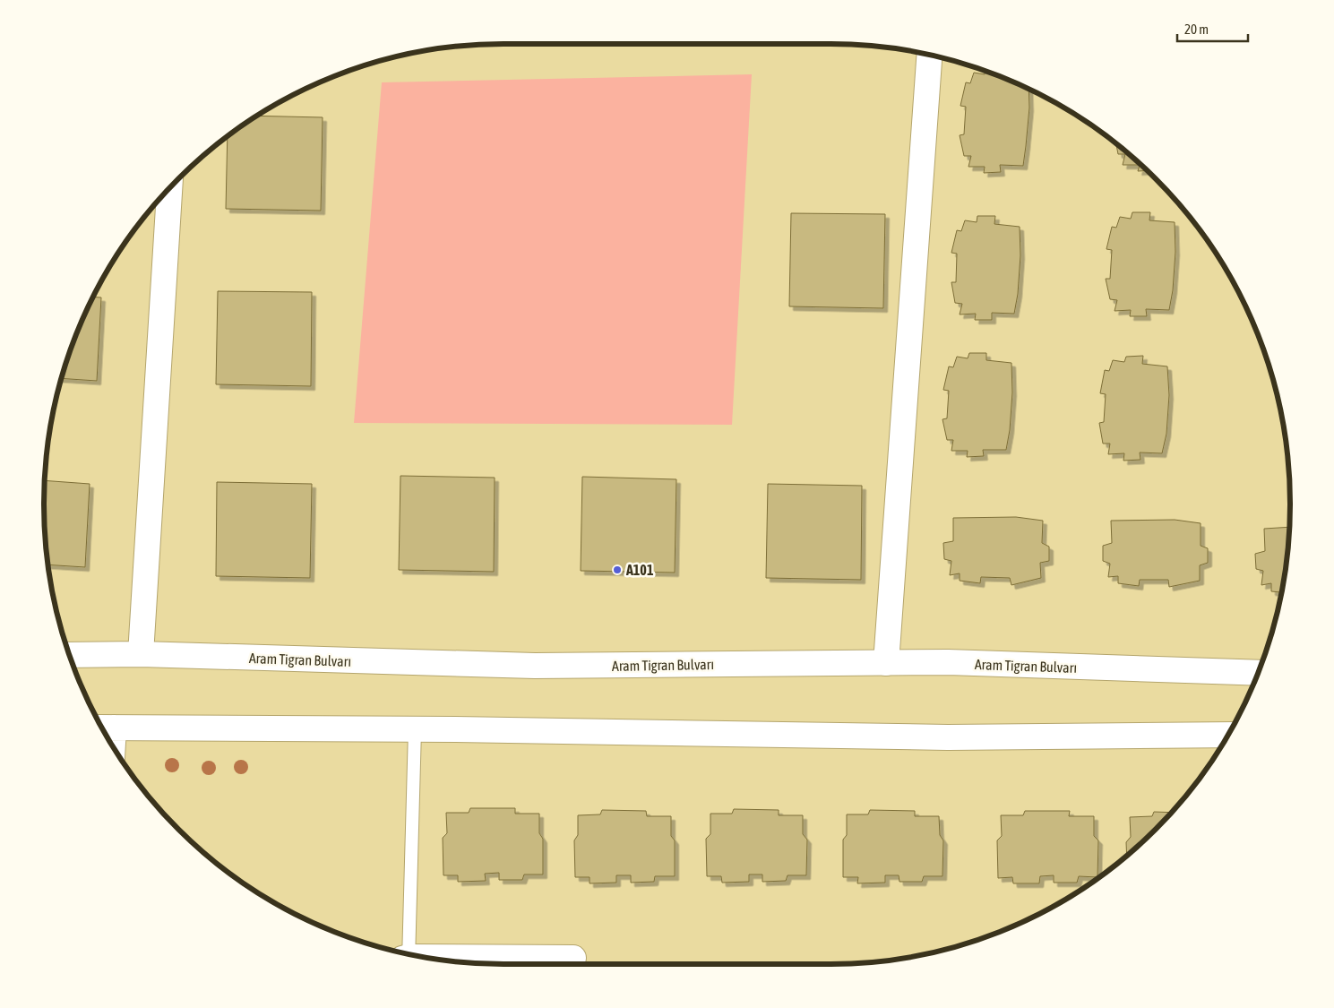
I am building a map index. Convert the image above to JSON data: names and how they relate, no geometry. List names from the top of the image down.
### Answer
{
  "streets": {
    "main road": ["Aram Tigran Bulvarı"]
  },
  "places": ["A101"],
  "scale_bar": "20 m"
}
